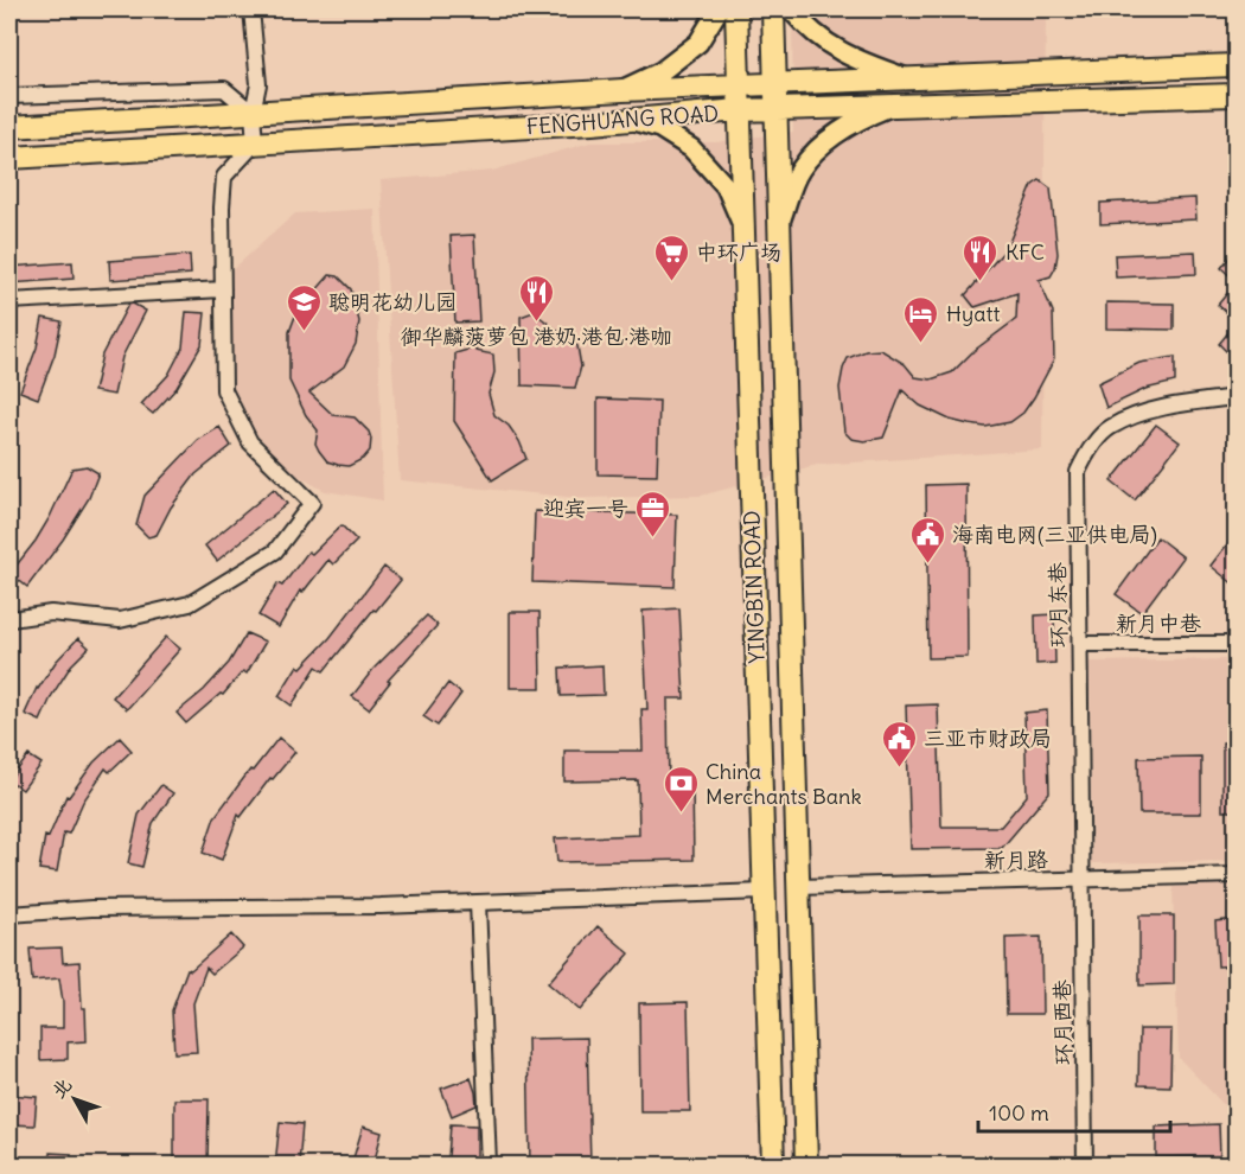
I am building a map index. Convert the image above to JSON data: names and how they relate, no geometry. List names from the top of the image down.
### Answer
{
  "streets": {
    "highway": ["FENGHUANG ROAD", "YINGBIN ROAD"],
    "street": [
      "环月东巷",
      "新月中巷",
      "新月路",
      "环月西巷"
    ]
  },
  "crossings": [
    ["FENGHUANG ROAD", "YINGBIN ROAD"],
    ["YINGBIN ROAD", "新月路"],
    ["环月东巷", "新月中巷"],
    ["环月东巷", "新月路"],
    ["环月东巷", "环月西巷"],
    ["新月路", "环月西巷"]
  ],
  "places": {
    "supermarket": ["中环广场"],
    "restaurant": ["KFC", "御华麟菠萝包 港奶·港包·港咖"],
    "school or university": ["聪明花幼儿园"],
    "hotel": ["Hyatt"],
    "office": ["迎宾一号"],
    "public building": ["海南电网(三亚供电局)", "三亚市财政局"],
    "bank": ["China Merchants Bank"]
  },
  "scale_bar": "100 m",
  "north": "top left"
}
